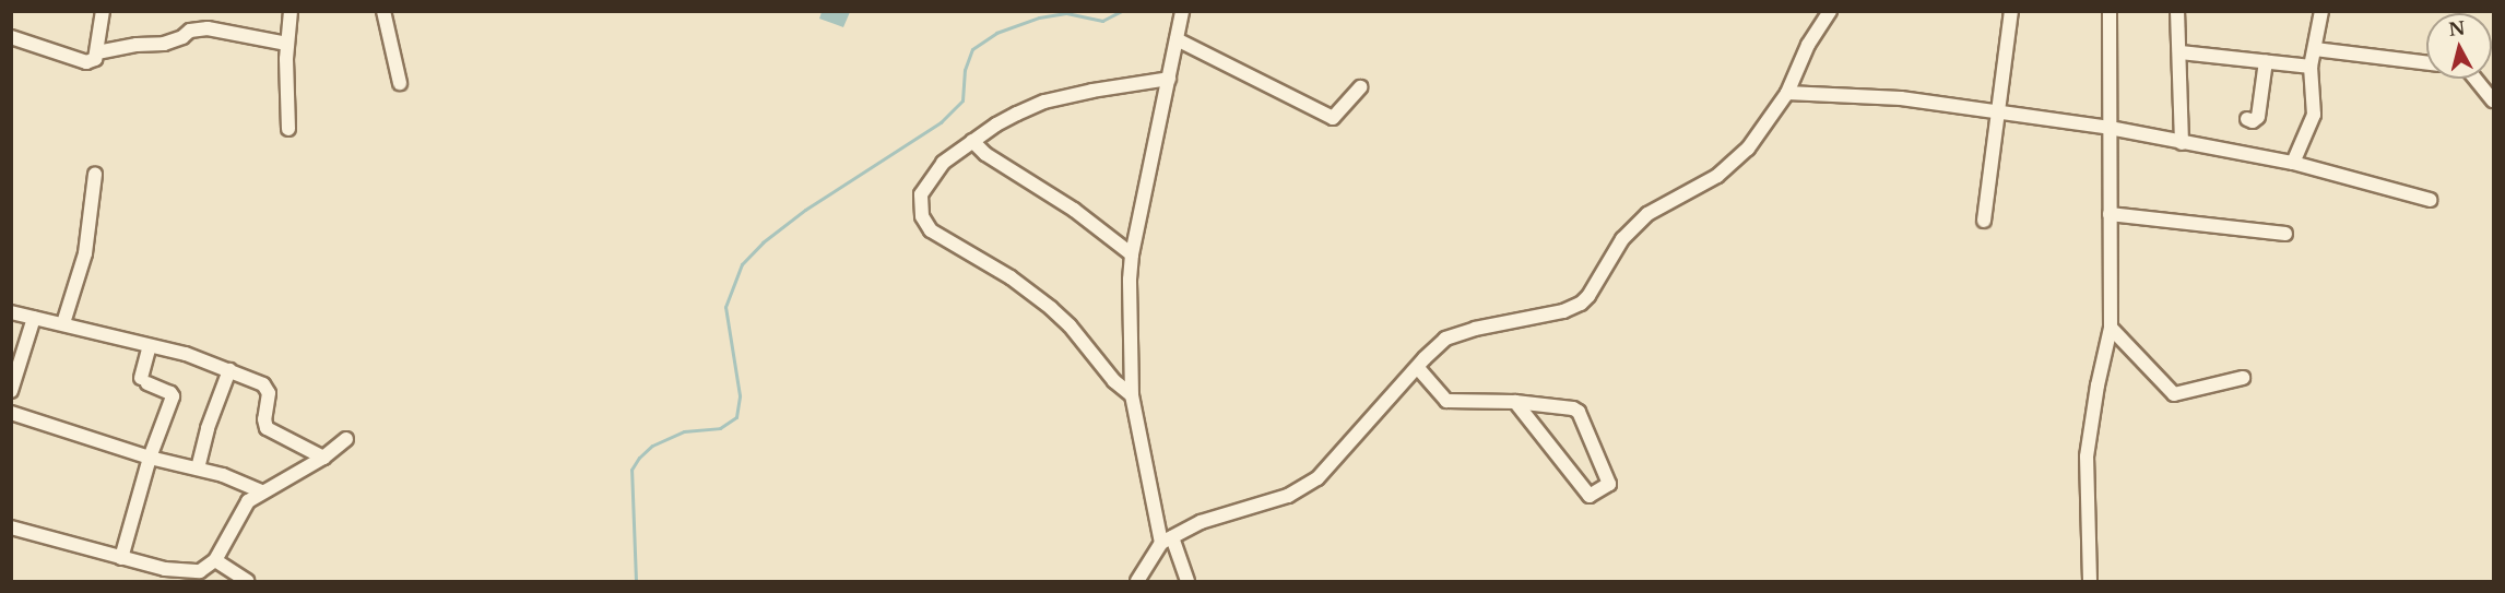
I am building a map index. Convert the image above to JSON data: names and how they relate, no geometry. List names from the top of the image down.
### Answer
{
  "north": "top"
}
